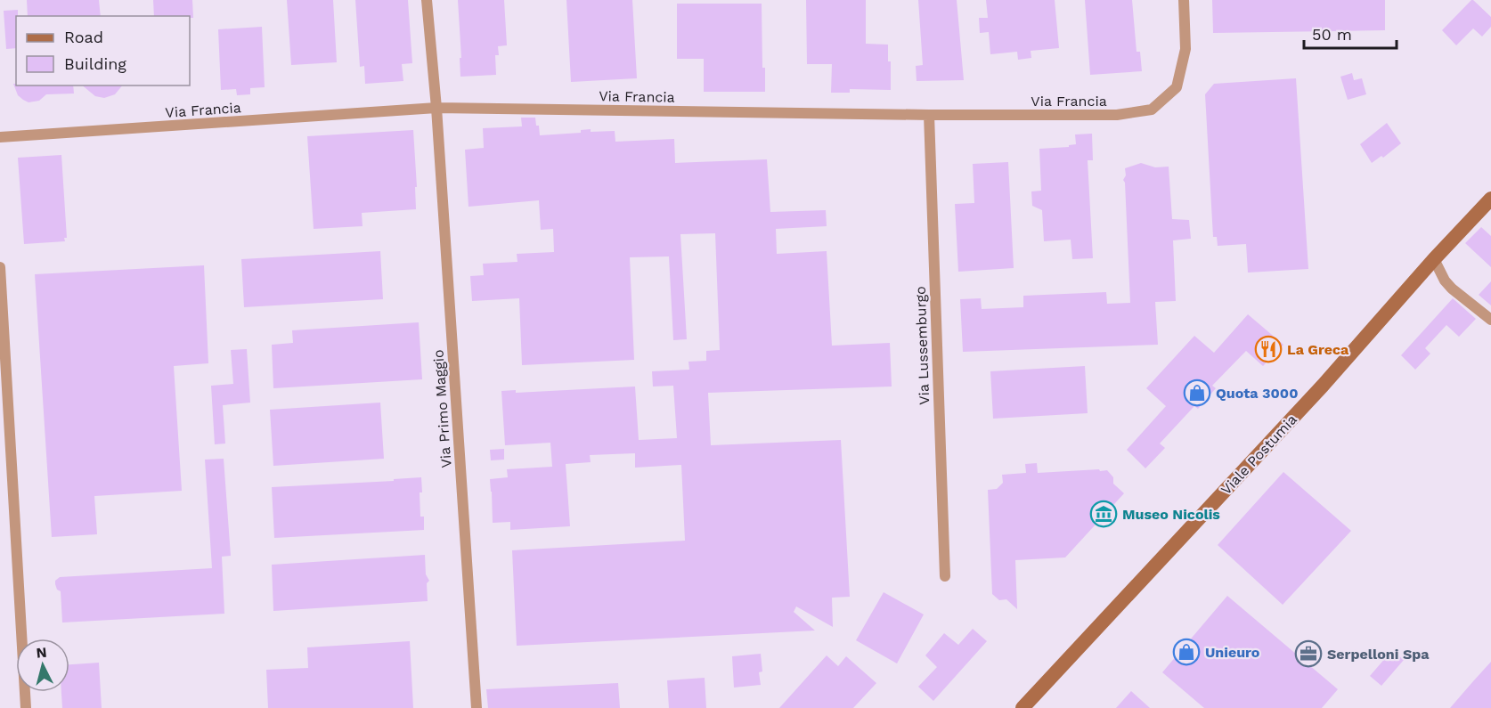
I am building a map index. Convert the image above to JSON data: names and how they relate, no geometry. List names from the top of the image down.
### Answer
{
  "streets": {
    "main road": ["Viale Postumia"],
    "street": ["Via Francia", "Via Lussemburgo", "Via Primo Maggio"]
  },
  "crossings": [
    ["Via Francia", "Via Lussemburgo"],
    ["Via Francia", "Via Primo Maggio"]
  ],
  "places": {
    "restaurant": ["La Greca"],
    "shop": ["Quota 3000", "Unieuro"],
    "museum": ["Museo Nicolis"],
    "office": ["Serpelloni Spa"]
  },
  "legend": ["Road", "Building"],
  "scale_bar": "50 m",
  "north": "top"
}
